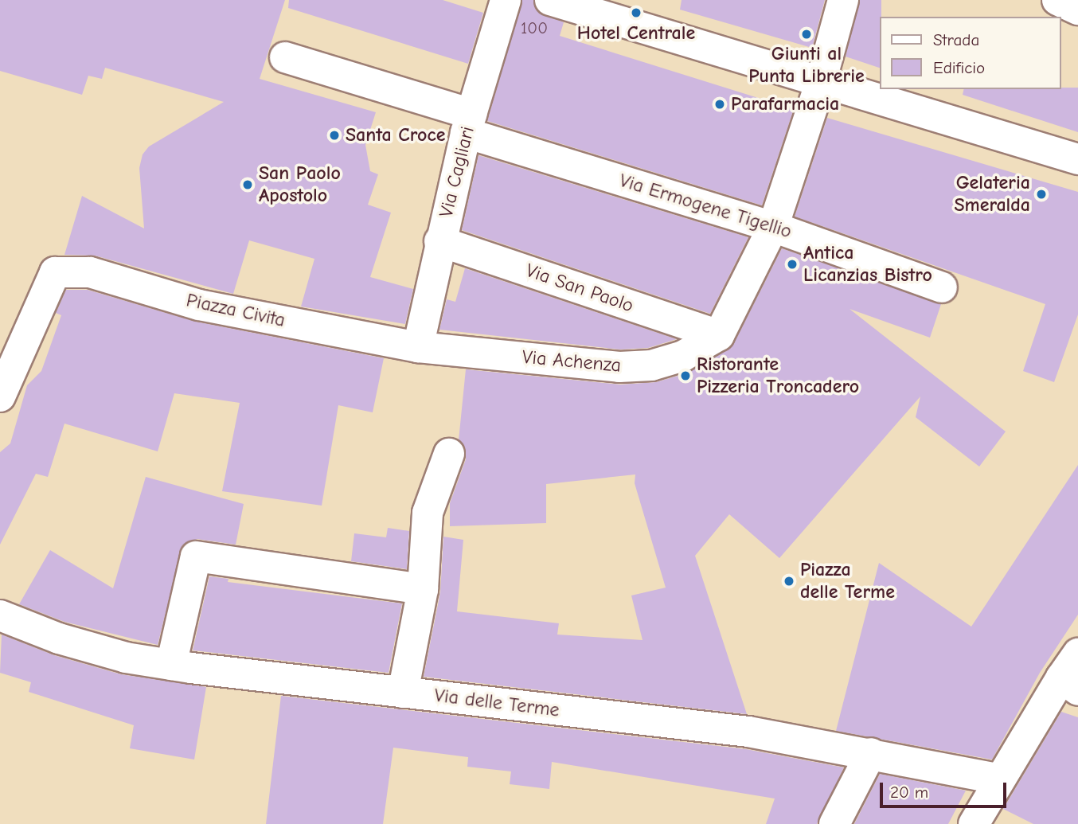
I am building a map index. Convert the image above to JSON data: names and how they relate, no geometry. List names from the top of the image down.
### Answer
{
  "streets": {
    "street": [
      "Via Cagliari",
      "Via Ermogene Tigellio",
      "Via San Paolo",
      "Piazza Civita",
      "Via Achenza",
      "Via delle Terme"
    ]
  },
  "crossings": [
    ["Via Cagliari", "Via Ermogene Tigellio"],
    ["Via Cagliari", "Via San Paolo"],
    ["Via Cagliari", "Piazza Civita"],
    ["Via Cagliari", "Via Achenza"],
    ["Via San Paolo", "Via Achenza"],
    ["Piazza Civita", "Via Achenza"]
  ],
  "places": [
    "Hotel Centrale",
    "Giunti al Punta Librerie",
    "Parafarmacia",
    "Santa Croce",
    "San Paolo Apostolo",
    "Gelateria Smeralda",
    "Antica Licanzias Bistro",
    "Ristorante Pizzeria Troncadero",
    "Piazza delle Terme"
  ],
  "house_numbers": ["100"],
  "legend": ["Strada", "Edificio"],
  "scale_bar": "20 m"
}
